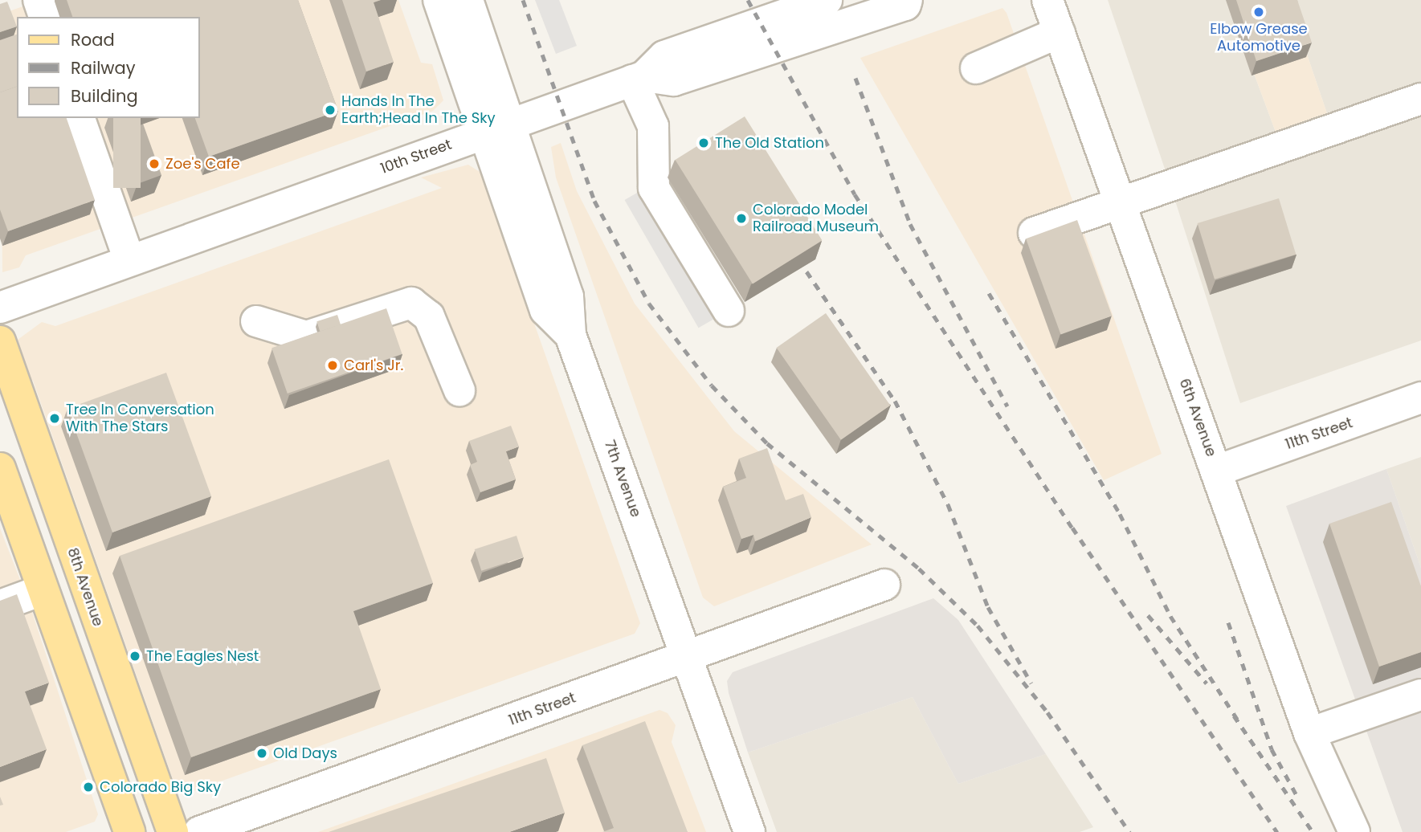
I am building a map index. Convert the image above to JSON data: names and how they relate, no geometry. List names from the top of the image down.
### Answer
{
  "streets": {
    "main road": ["8th Avenue"],
    "street": [
      "10th Street",
      "6th Avenue",
      "11th Street",
      "7th Avenue"
    ]
  },
  "crossings": [
    ["10th Street", "7th Avenue"],
    ["6th Avenue", "11th Street"],
    ["11th Street", "7th Avenue"]
  ],
  "places": [
    "Elbow Grease Automotive",
    "Hands In The Earth;Head In The Sky",
    "The Old Station",
    "Zoe's Cafe",
    "Colorado Model Railroad Museum",
    "Carl's Jr.",
    "Tree In Conversation With The Stars",
    "The Eagles Nest",
    "Old Days",
    "Colorado Big Sky"
  ],
  "legend": ["Road", "Railway", "Building"]
}
